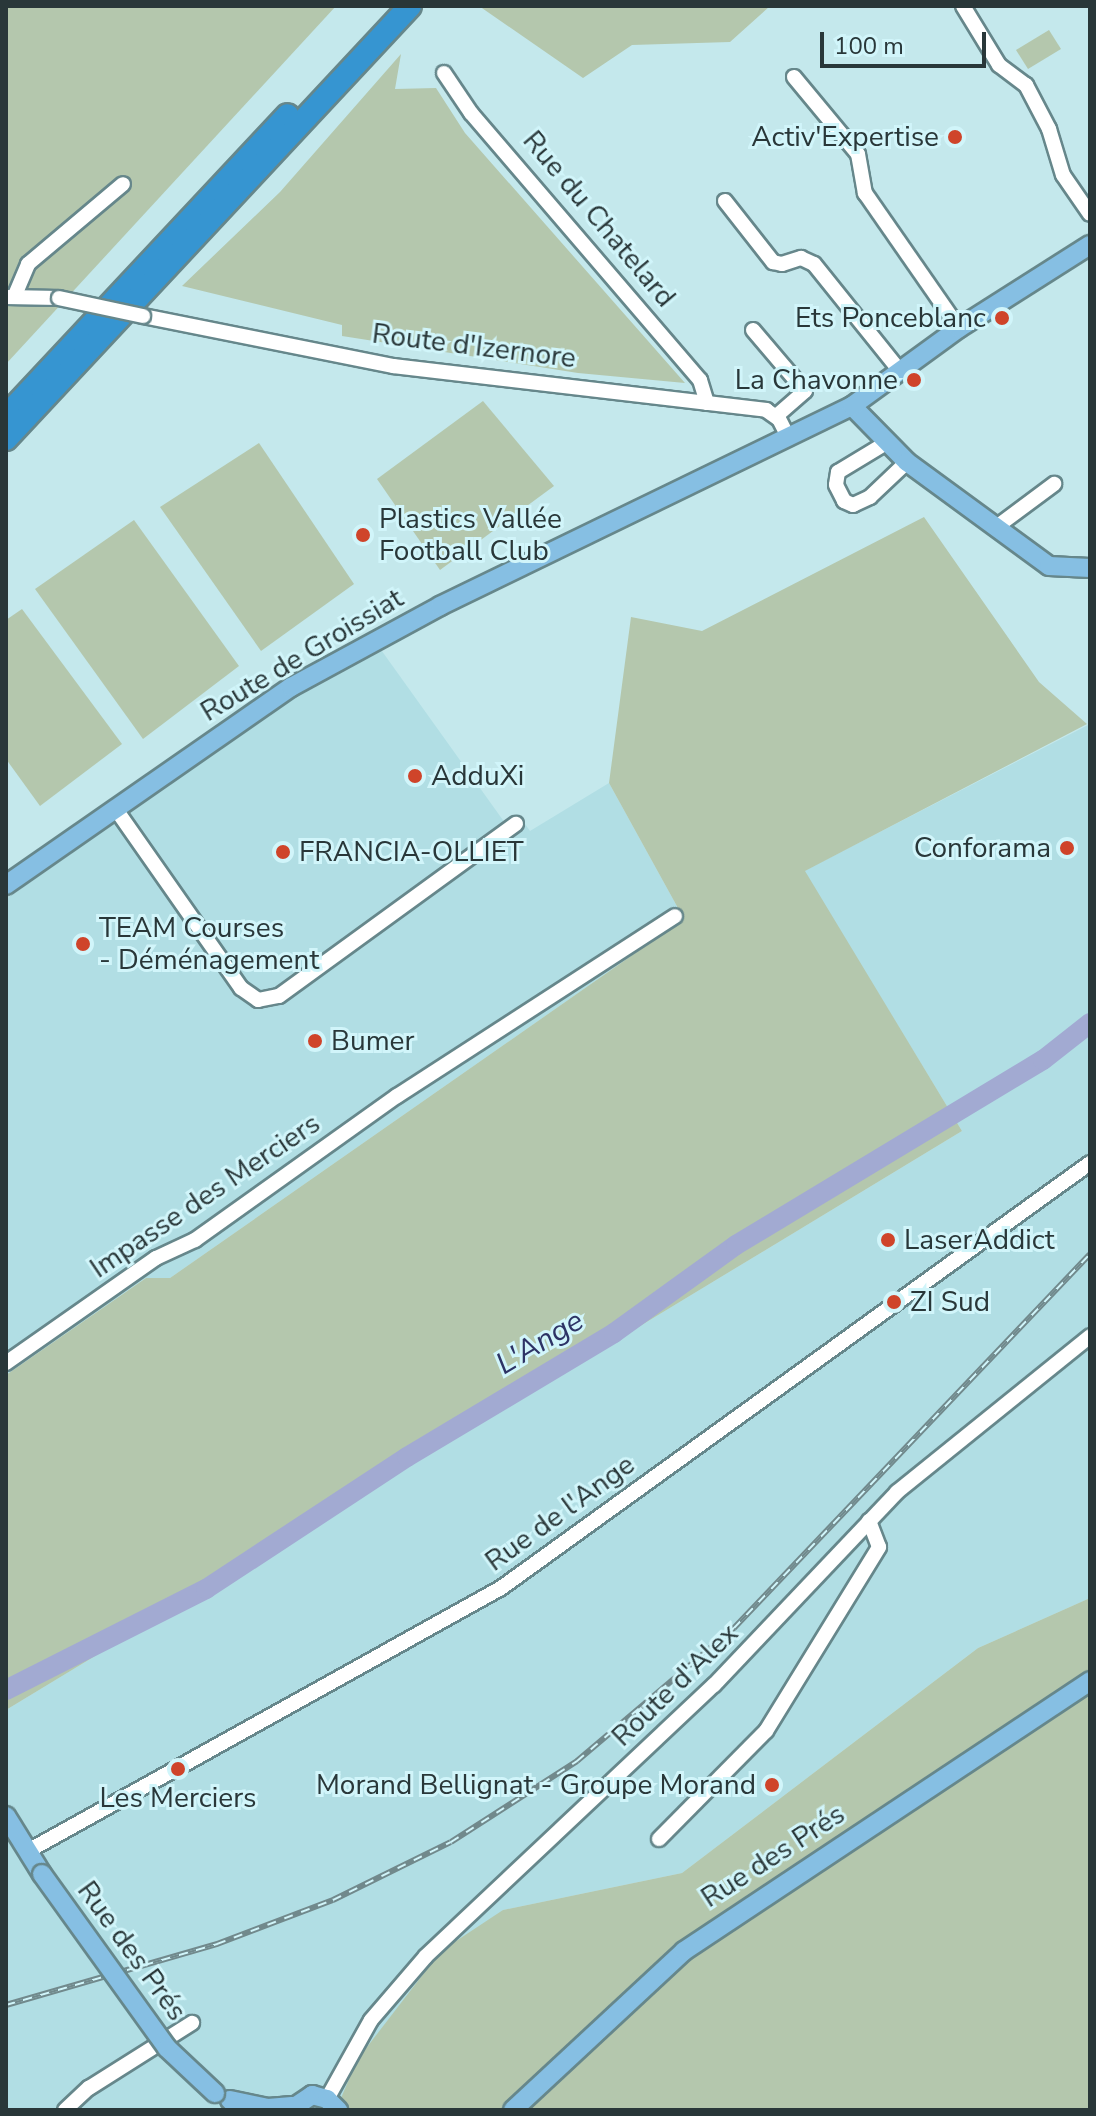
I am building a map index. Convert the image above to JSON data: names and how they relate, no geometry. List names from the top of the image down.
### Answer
{
  "streets": {
    "main road": ["Route de Groissiat", "Rue des Prés"],
    "street": [
      "Rue du Chatelard",
      "Route d'Izernore",
      "Impasse des Merciers",
      "Rue de l'Ange",
      "Route d'Alex"
    ]
  },
  "crossings": [
    ["Rue du Chatelard", "Route d'Izernore"],
    ["Rue de l'Ange", "Rue des Prés"]
  ],
  "water": ["L'Ange"],
  "places": [
    "Activ'Expertise",
    "Ets Ponceblanc",
    "La Chavonne",
    "Plastics Vallée Football Club",
    "AdduXi",
    "Conforama",
    "FRANCIA-OLLIET",
    "TEAM Courses - Déménagement",
    "Bumer",
    "LaserAddict",
    "ZI Sud",
    "Les Merciers",
    "Morand Bellignat - Groupe Morand"
  ],
  "scale_bar": "100 m"
}
